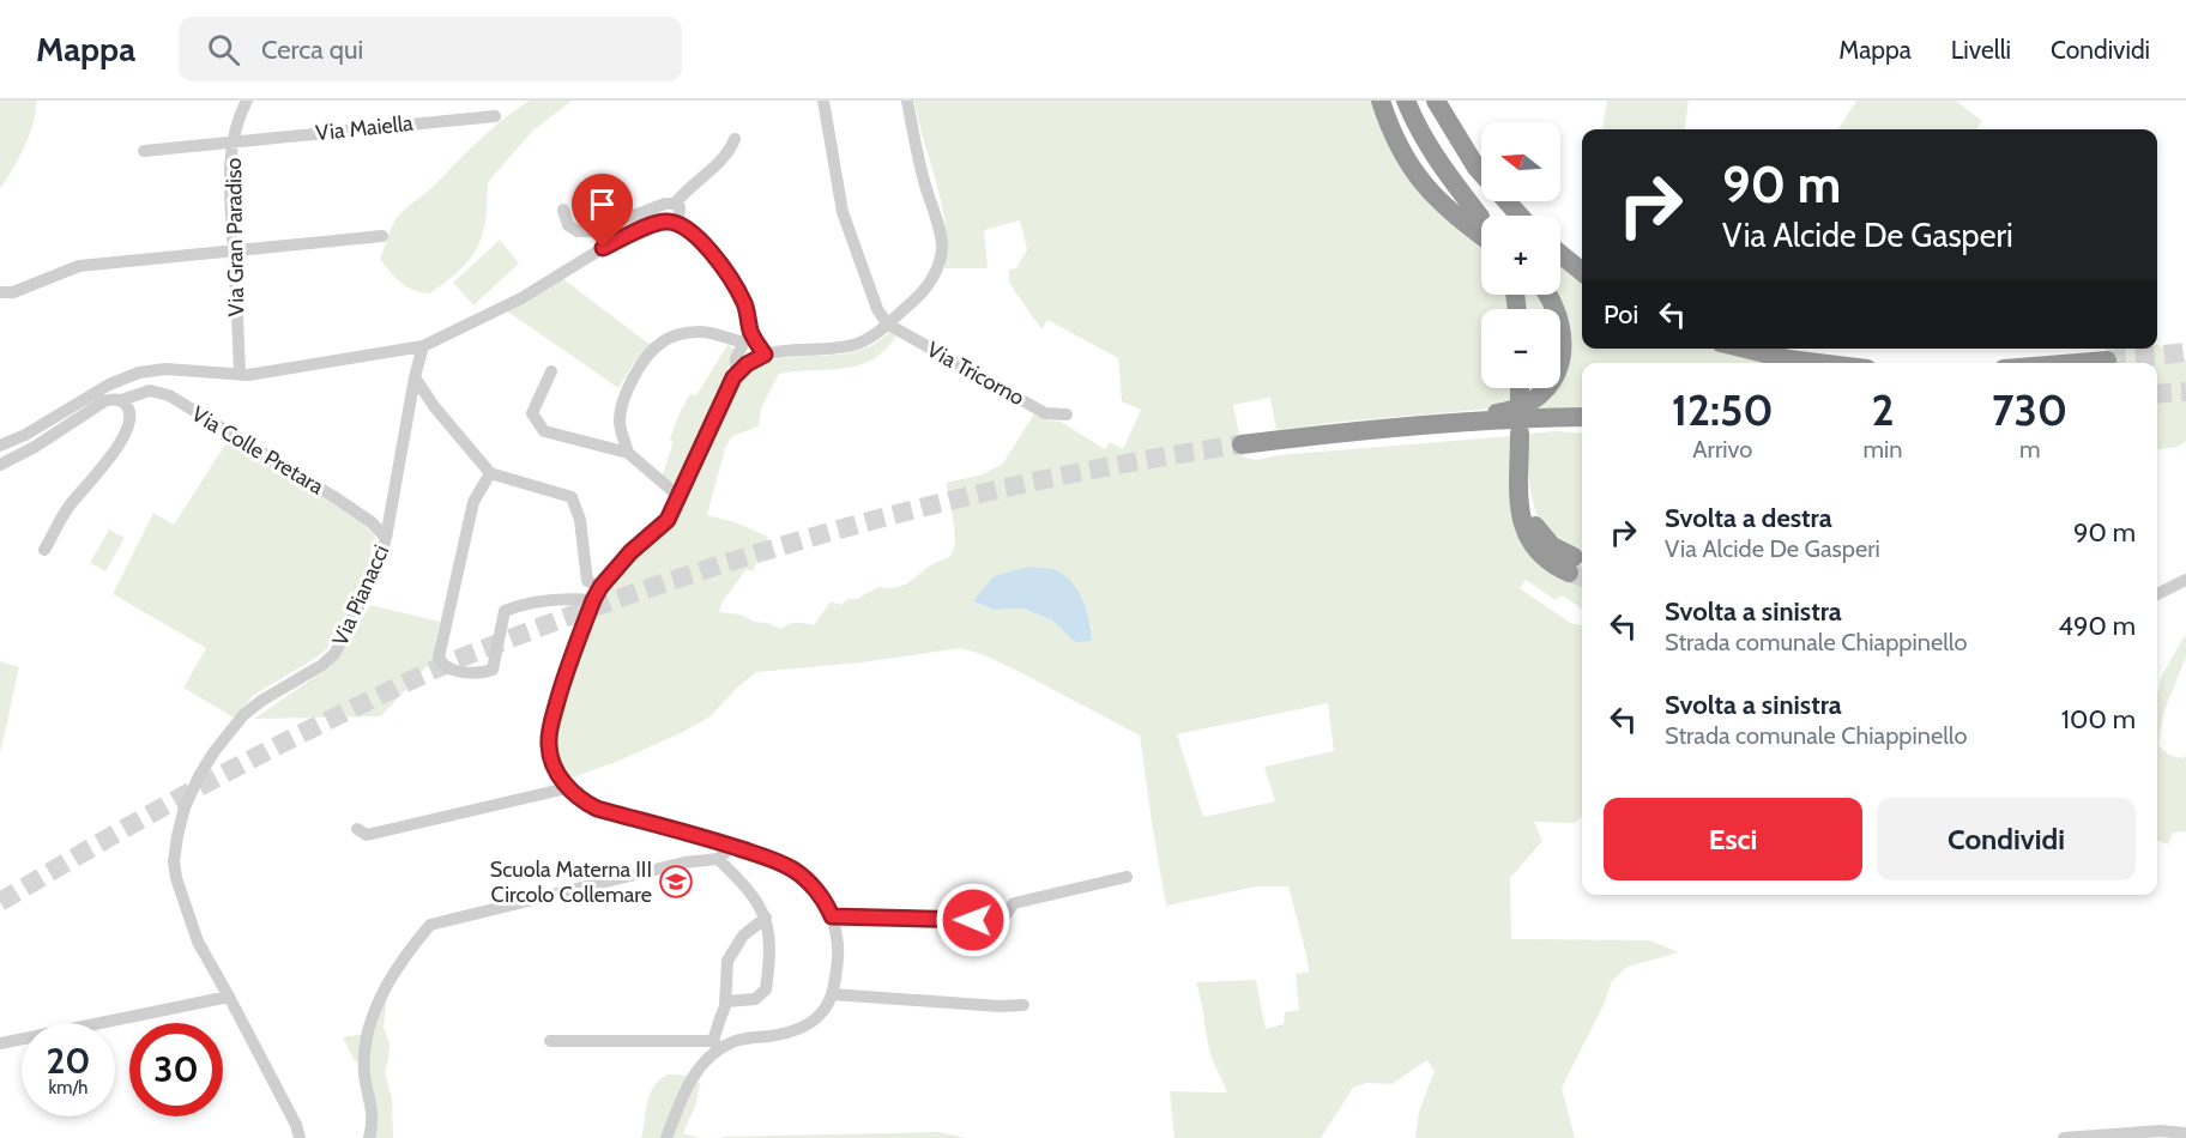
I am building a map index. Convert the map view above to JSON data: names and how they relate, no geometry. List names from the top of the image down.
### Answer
{
  "streets": {
    "street": [
      "Via Maiella",
      "Via Gran Paradiso",
      "Via Tricorno",
      "Via Colle Pretara",
      "Via Pianacci"
    ]
  },
  "crossings": [
    ["Via Maiella", "Via Gran Paradiso"],
    ["Via Colle Pretara", "Via Pianacci"]
  ],
  "places": {
    "school or university": ["Scuola Materna III Circolo Collemare"]
  },
  "north": "left",
  "page": {
    "header": "Mappa",
    "search": "Cerca qui",
    "nav": ["Mappa", "Livelli", "Condividi"],
    "map_buttons": ["+", "−"],
    "turn": ["90 m", "Via Alcide De Gasperi"],
    "then": "Poi",
    "eta": [
      "12:50",
      "Arrivo",
      "2",
      "min",
      "730",
      "m"
    ],
    "list": [
      {
        "name": "Svolta a destra",
        "note": "Via Alcide De Gasperi",
        "value": "90 m"
      },
      {
        "name": "Svolta a sinistra",
        "note": "Strada comunale Chiappinello",
        "value": "490 m"
      },
      {
        "name": "Svolta a sinistra",
        "note": "Strada comunale Chiappinello",
        "value": "100 m"
      }
    ],
    "buttons": ["Esci", "Condividi"],
    "speed": "20 km/h",
    "limit": "30"
  }
}
